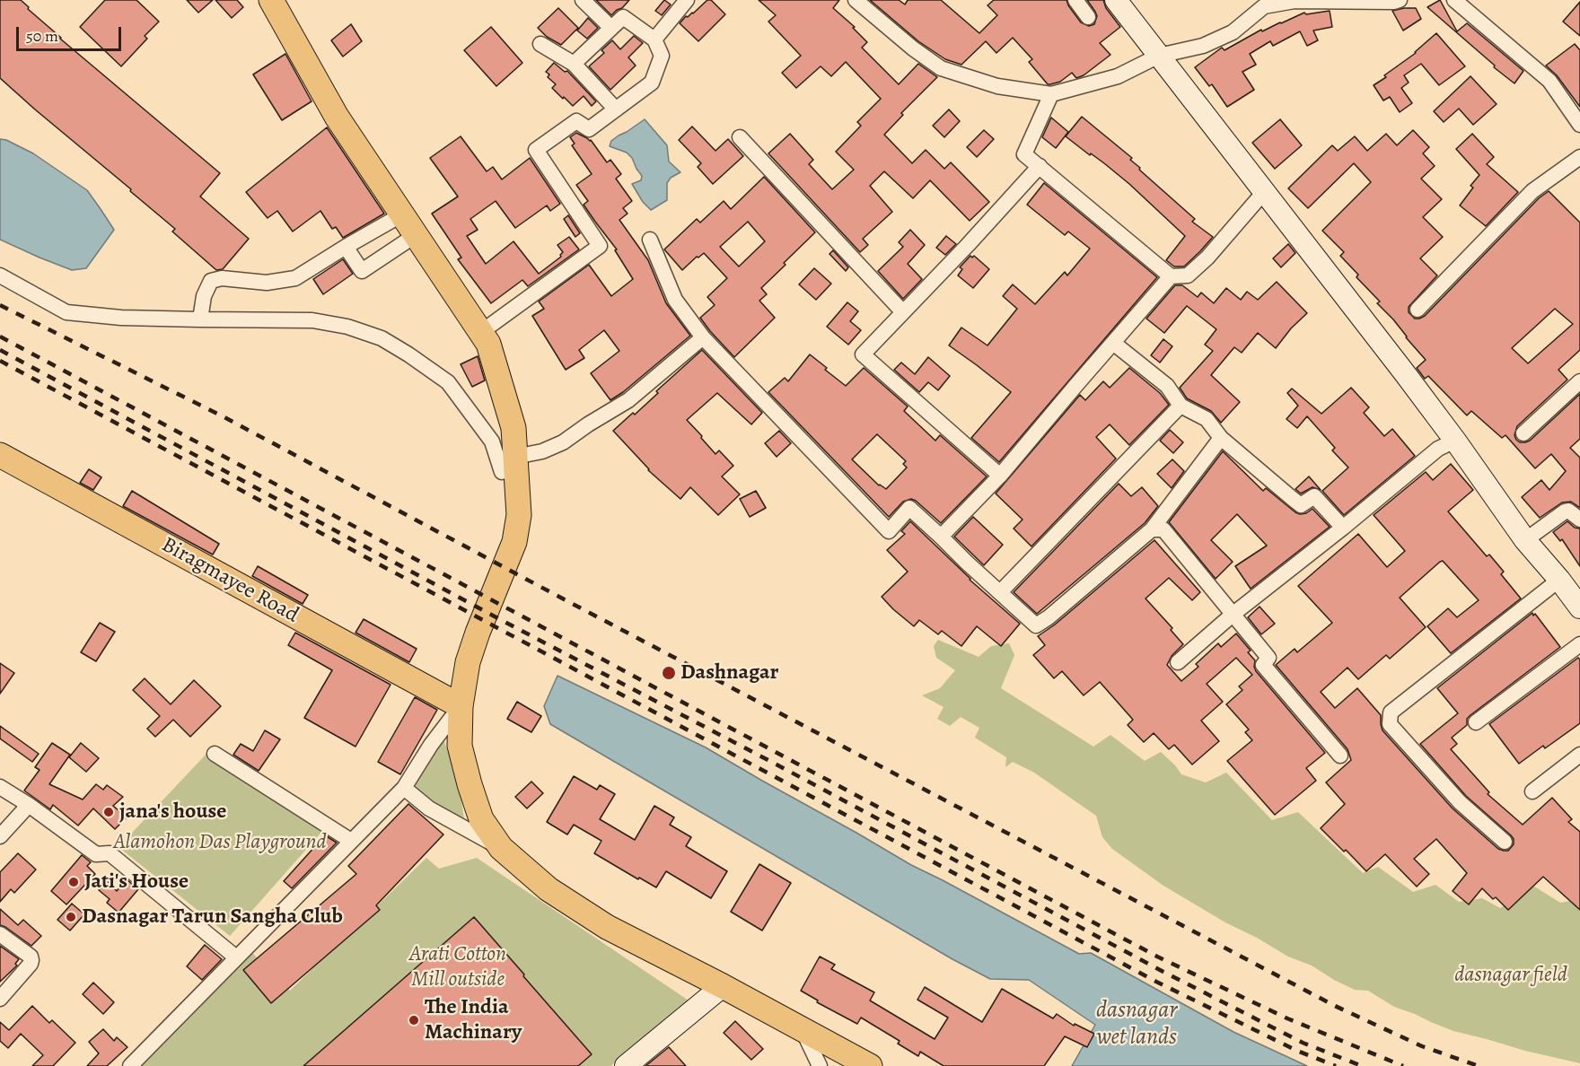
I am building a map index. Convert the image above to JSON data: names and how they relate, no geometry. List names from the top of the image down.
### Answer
{
  "streets": {
    "main road": ["Biragmayee Road"]
  },
  "water": ["dasnagar wet lands"],
  "parks": ["Alamohon Das Playground", "Arati Cotton Mill outside", "dasnagar field"],
  "places": [
    "Dashnagar",
    "jana's house",
    "Jati's House",
    "Dasnagar Tarun Sangha Club",
    "The India Machinary"
  ],
  "scale_bar": "50 m"
}
